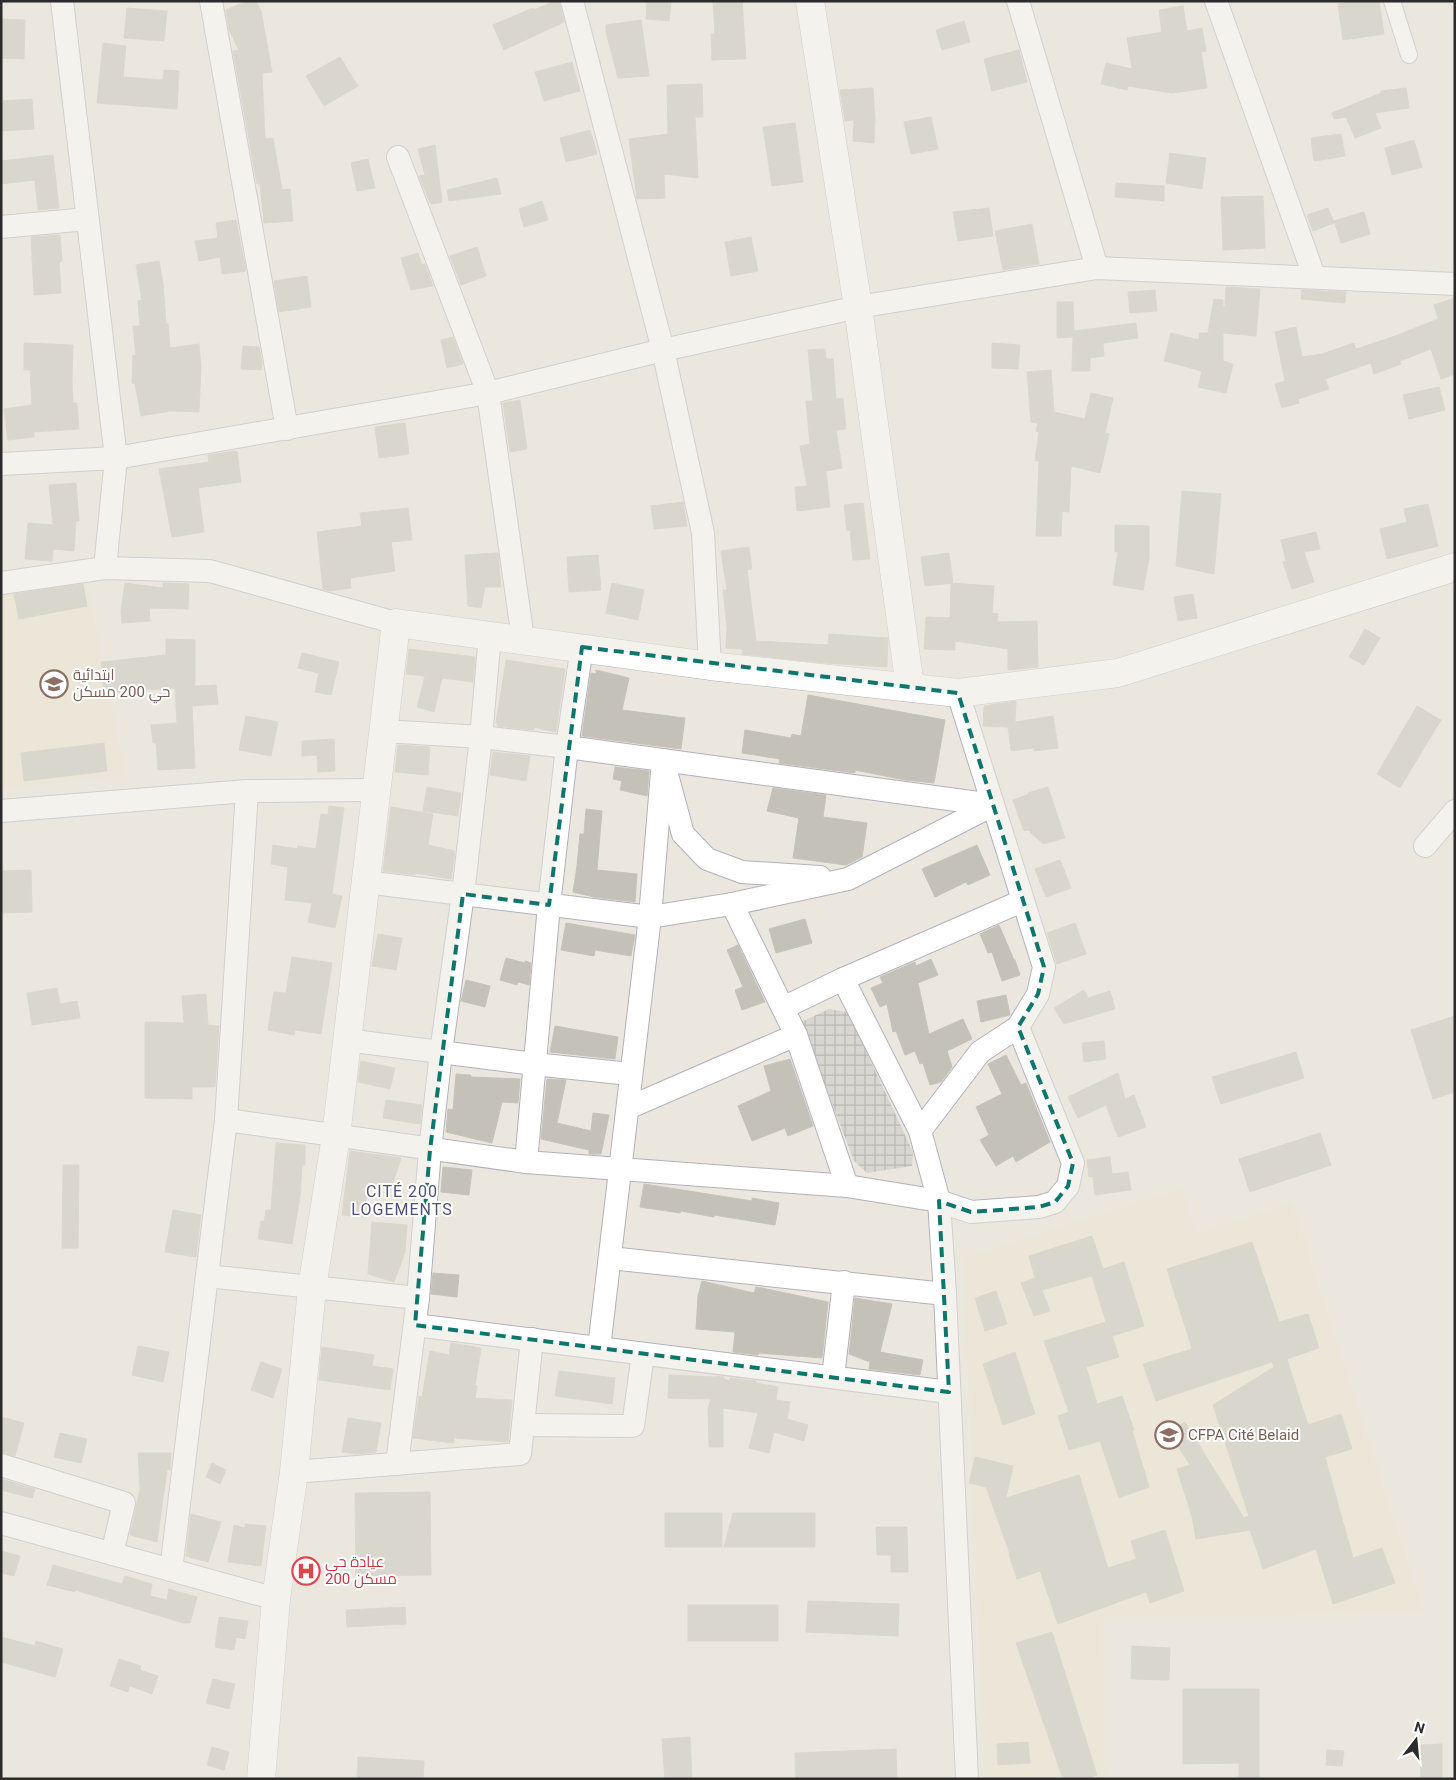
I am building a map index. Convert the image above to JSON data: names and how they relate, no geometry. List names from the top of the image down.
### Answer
{
  "districts": ["CITÉ 200 LOGEMENTS"],
  "places": {
    "school or university": ["ابتدائية حي 200 مسكن", "CFPA Cité Belaid"],
    "hospital": ["عيادة حي 200 مسكن"]
  },
  "north": "top"
}
